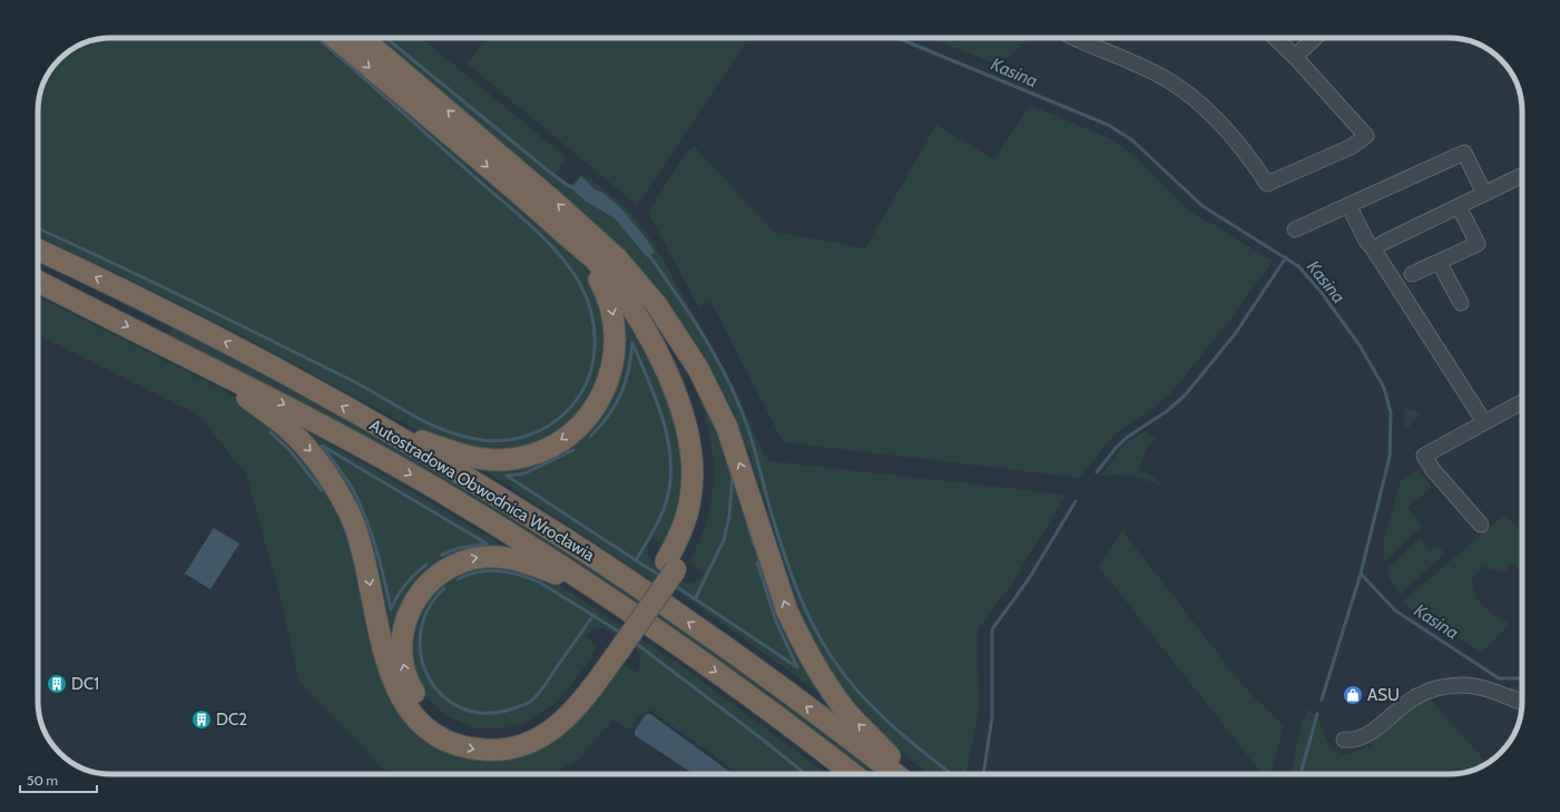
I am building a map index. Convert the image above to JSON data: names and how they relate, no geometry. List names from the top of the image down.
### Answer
{
  "streets": {
    "highway": ["Autostradowa Obwodnica Wrocławia"]
  },
  "water": ["Kasina"],
  "places": {
    "building": ["DC1", "DC2"],
    "shop": ["ASU"]
  },
  "scale_bar": "50 m"
}
